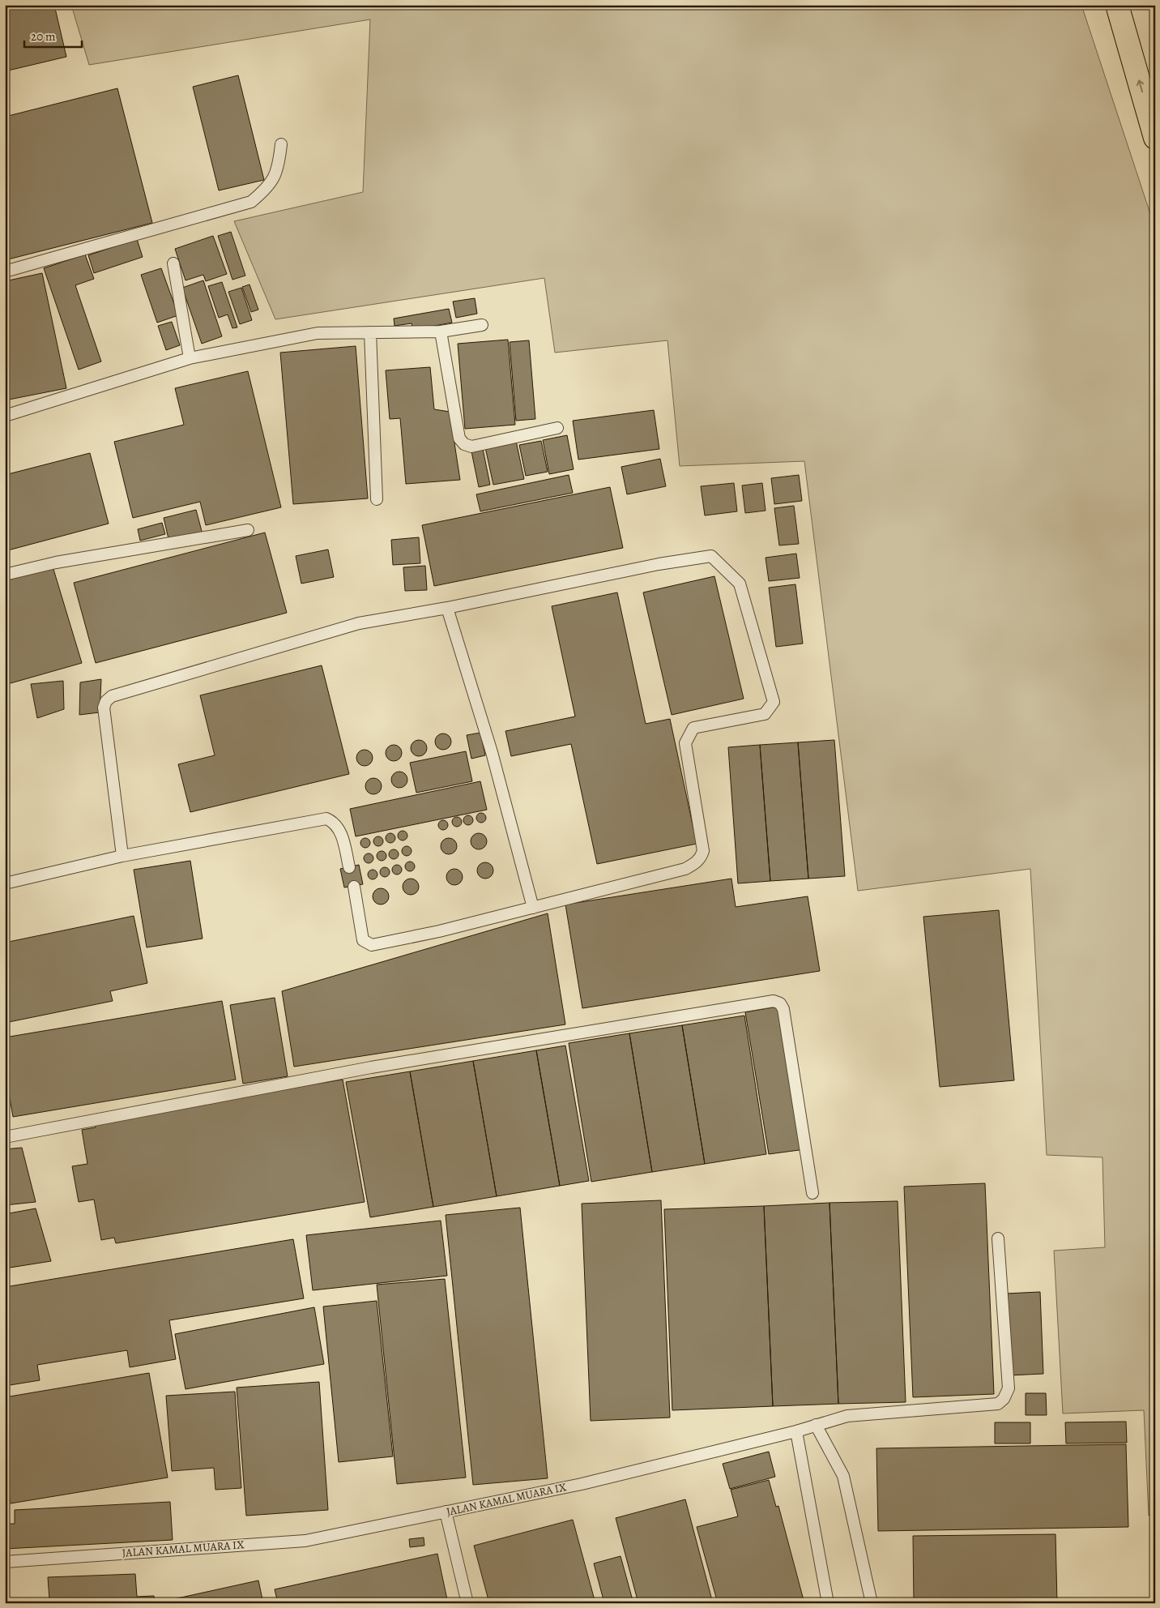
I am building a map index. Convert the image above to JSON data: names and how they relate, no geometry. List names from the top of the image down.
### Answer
{
  "streets": {
    "lane": ["JALAN KAMAL MUARA IX"]
  },
  "scale_bar": "20 m"
}
